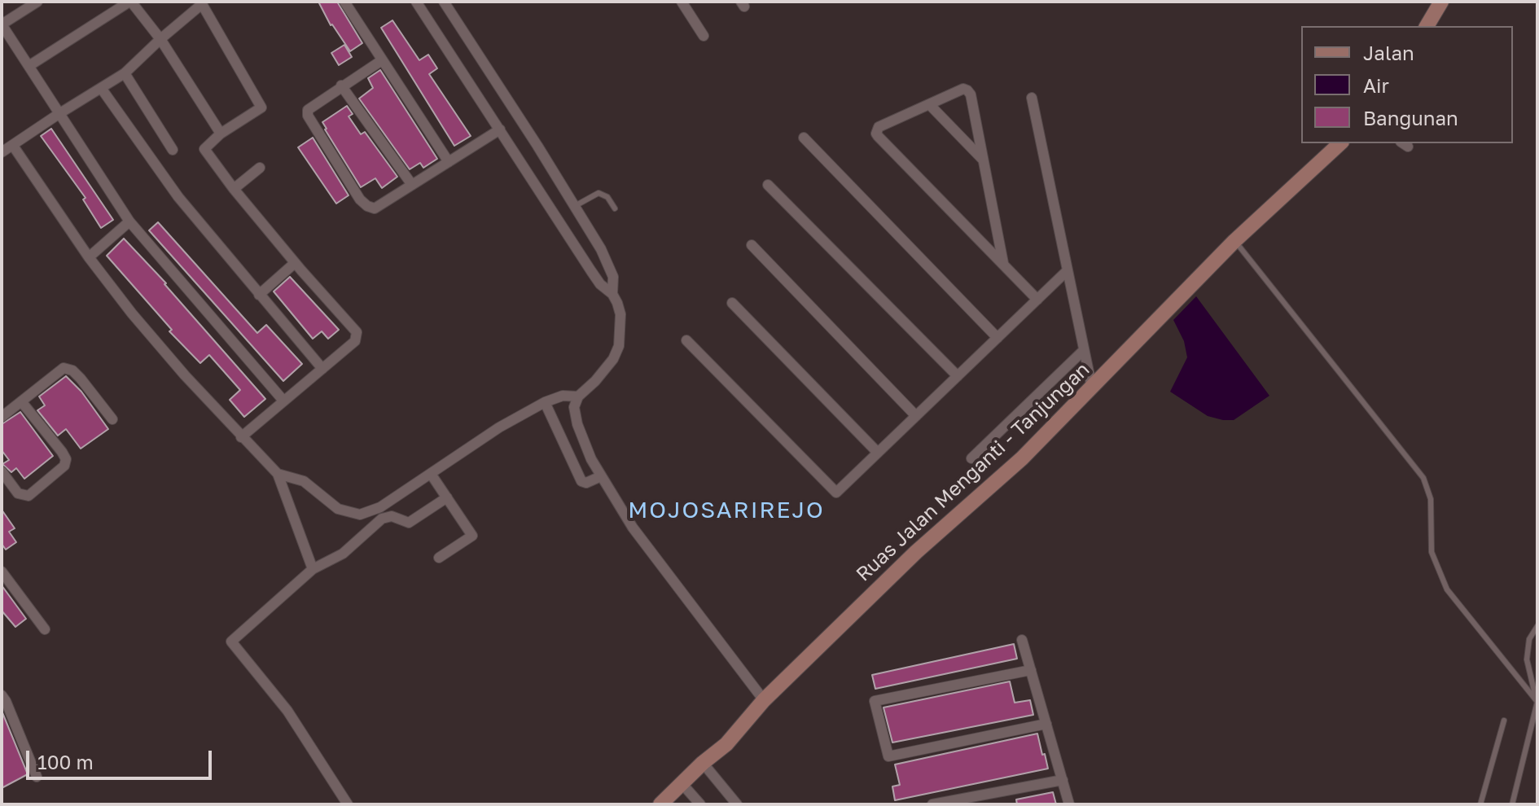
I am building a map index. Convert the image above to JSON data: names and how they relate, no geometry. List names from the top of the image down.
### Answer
{
  "streets": {
    "main road": ["Ruas Jalan Menganti - Tanjungan"]
  },
  "districts": ["MOJOSARIREJO"],
  "legend": ["Jalan", "Air", "Bangunan"],
  "scale_bar": "100 m"
}
